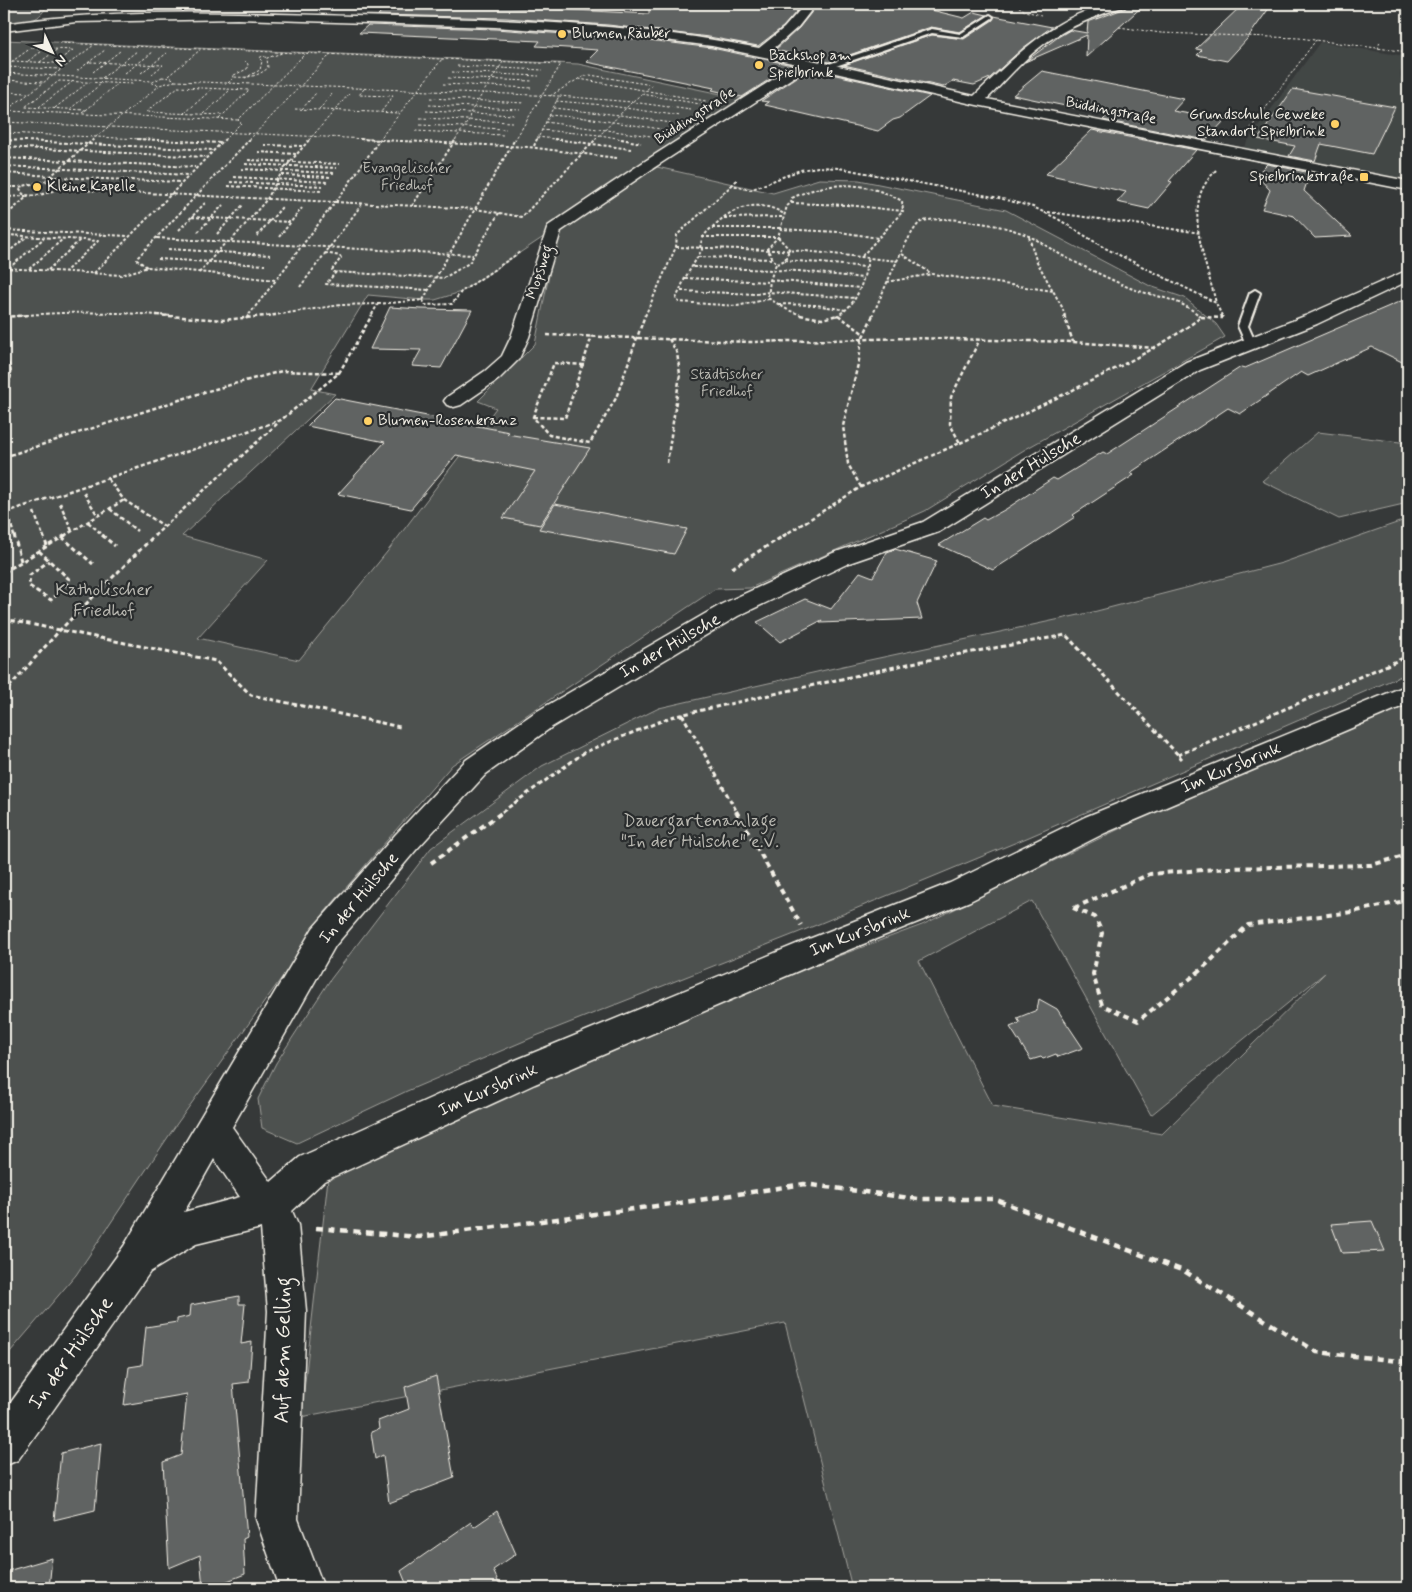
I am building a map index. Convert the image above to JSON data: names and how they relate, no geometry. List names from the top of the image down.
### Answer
{
  "streets": {
    "street": [
      "Büddingstraße",
      "Mopsweg",
      "In der Hülsche",
      "Im Kursbrink",
      "Auf dem Gelling"
    ]
  },
  "crossings": [
    ["Büddingstraße", "Mopsweg"],
    ["In der Hülsche", "Im Kursbrink"],
    ["In der Hülsche", "Auf dem Gelling"]
  ],
  "parks": [
    "Evangelischer Friedhof",
    "Städtischer Friedhof",
    "Katholischer Friedhof",
    "Dauergartenanlage \"In der Hülsche\" e.V."
  ],
  "places": {
    "other": [
      "Blumen Räuber",
      "Backshop am Spielbrink",
      "Grundschule Geweke Standort Spielbrink",
      "Kleine Kapelle",
      "Blumen-Rosenkranz"
    ],
    "transit": ["Spielbrinkstraße"]
  },
  "north": "bottom right"
}
